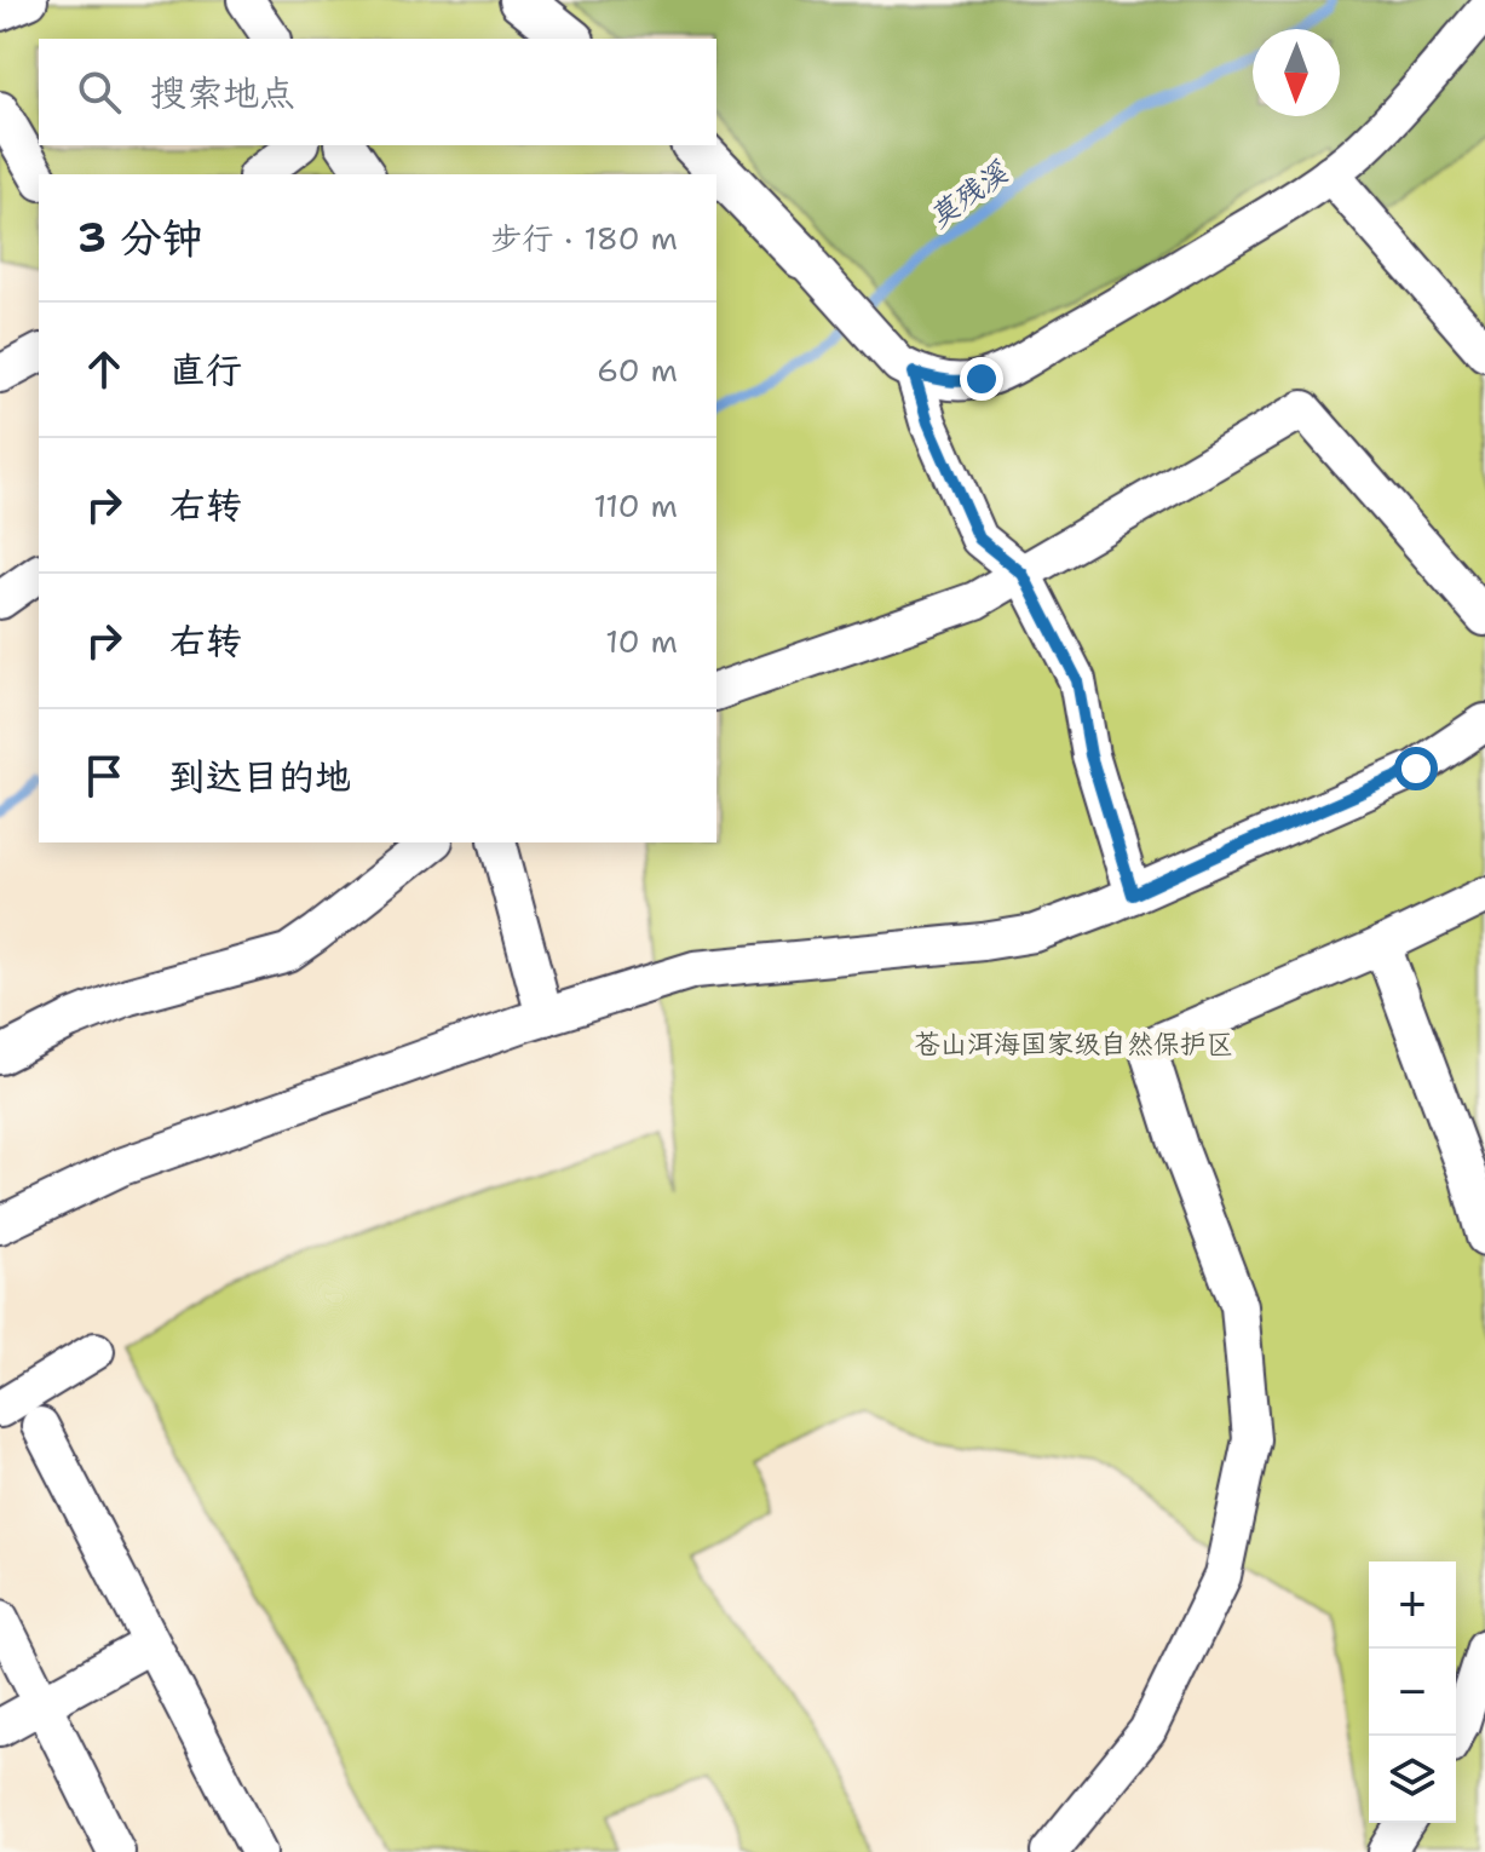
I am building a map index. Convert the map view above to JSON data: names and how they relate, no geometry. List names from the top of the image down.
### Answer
{
  "water": ["莫残溪"],
  "parks": ["苍山洱海国家级自然保护区"],
  "north": "bottom",
  "page": {
    "search": "搜索地点",
    "heading": ["3 分钟", "步行 · 180 m"],
    "list": [
      ["直行", "60 m"],
      ["右转", "110 m"],
      ["右转", "10 m"],
      "到达目的地"
    ],
    "map_buttons": ["+", "−"]
  }
}
